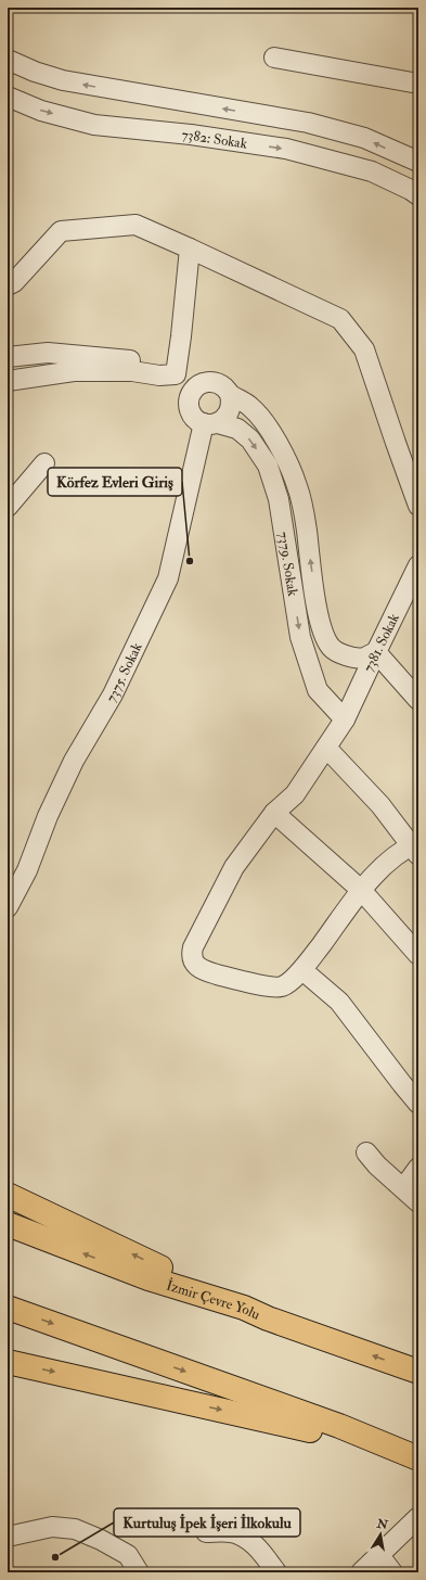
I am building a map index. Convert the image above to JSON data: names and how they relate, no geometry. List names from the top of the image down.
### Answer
{
  "streets": {
    "highway": ["İzmir Çevre Yolu"],
    "street": [
      "7382: Sokak",
      "7379. Sokak",
      "7381. Sokak",
      "7375. Sokak"
    ]
  },
  "crossings": [
    ["7379. Sokak", "7381. Sokak"],
    ["7379. Sokak", "7375. Sokak"]
  ],
  "places": ["Körfez Evleri Giriş", "Kurtuluş İpek İşeri İlkokulu"],
  "north": "top"
}
